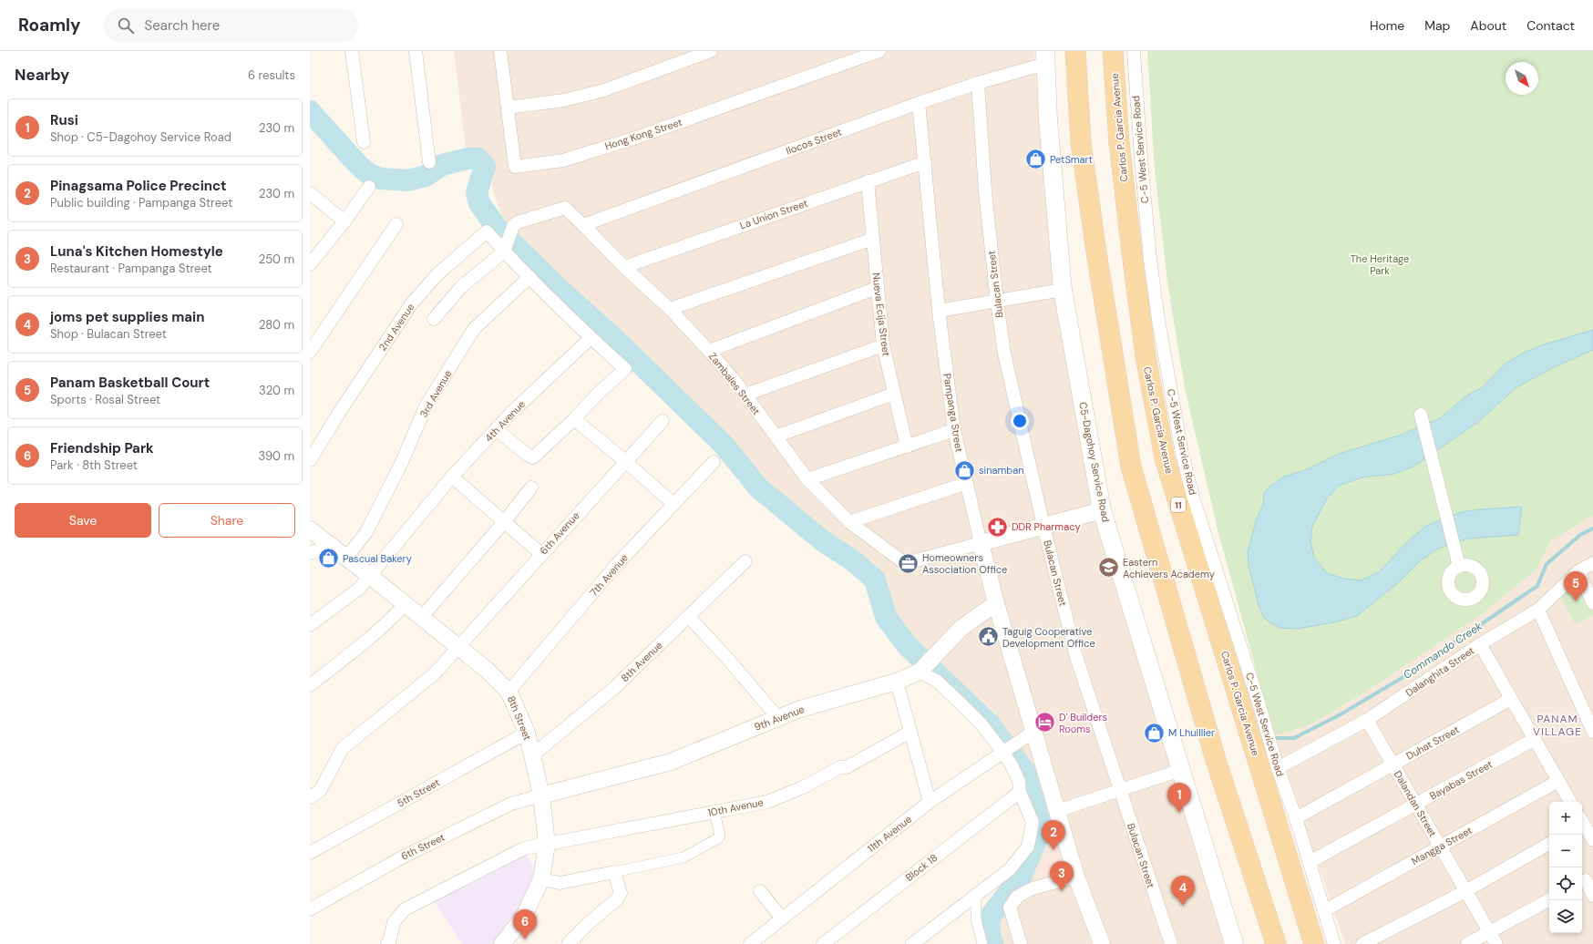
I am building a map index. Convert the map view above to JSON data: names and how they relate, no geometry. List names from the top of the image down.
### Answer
{
  "streets": {
    "main road": ["Carlos P. Garcia Avenue", "C5-Dagohoy Service Road", "11"],
    "street": [
      "Hong Kong Street",
      "Ilocos Street",
      "C-5 West Service Road",
      "La Union Street",
      "Bulacan Street",
      "Nueva Ecija Street",
      "2nd Avenue",
      "Zambales Street",
      "3rd Avenue",
      "Pampanga Street",
      "4th Avenue",
      "6th Avenue",
      "7th Avenue",
      "8th Avenue",
      "Dalanghita Street",
      "8th Street",
      "9th Avenue",
      "Duhat Street",
      "Bayabas Street",
      "5th Street",
      "Dalandan Street",
      "10th Avenue",
      "11th Avenue",
      "Mangga Street",
      "6th Street",
      "Block 18"
    ]
  },
  "crossings": [
    ["Ilocos Street", "Bulacan Street"],
    ["Ilocos Street", "Zambales Street"],
    ["Ilocos Street", "Pampanga Street"],
    ["Ilocos Street", "C5-Dagohoy Service Road"],
    ["C-5 West Service Road", "Dalanghita Street"],
    ["C-5 West Service Road", "Duhat Street"],
    ["C-5 West Service Road", "Bayabas Street"],
    ["C-5 West Service Road", "Mangga Street"],
    ["La Union Street", "Nueva Ecija Street"],
    ["La Union Street", "Zambales Street"],
    ["La Union Street", "Pampanga Street"],
    ["2nd Avenue", "Zambales Street"],
    ["Zambales Street", "Pampanga Street"],
    ["3rd Avenue", "8th Street"],
    ["Pampanga Street", "9th Avenue"],
    ["Pampanga Street", "11th Avenue"],
    ["4th Avenue", "8th Street"],
    ["6th Avenue", "8th Street"],
    ["7th Avenue", "8th Street"],
    ["8th Avenue", "8th Street"],
    ["Dalanghita Street", "Dalandan Street"],
    ["8th Street", "9th Avenue"],
    ["8th Street", "5th Street"],
    ["8th Street", "10th Avenue"],
    ["8th Street", "6th Street"],
    ["9th Avenue", "6th Street"],
    ["Duhat Street", "Dalandan Street"],
    ["Bayabas Street", "Dalandan Street"],
    ["Dalandan Street", "Mangga Street"]
  ],
  "districts": ["PANAM VILLAGE"],
  "water": ["Commando Creek"],
  "parks": ["The Heritage Park"],
  "places": {
    "shop": [
      "PetSmart",
      "sinamban",
      "Pascual Bakery",
      "M Lhuillier"
    ],
    "pharmacy": ["DDR Pharmacy"],
    "office": ["Homeowners Association Office"],
    "school or university": ["Eastern Achievers Academy"],
    "public building": ["Taguig Cooperative Development Office"],
    "hotel": ["D' Builders Rooms"]
  },
  "north": "bottom right",
  "page": {
    "header": "Roamly",
    "search": "Search here",
    "nav": [
      "Home",
      "Map",
      "About",
      "Contact"
    ],
    "heading": ["Nearby", "6 results"],
    "list": [
      {
        "mark": "1",
        "name": "Rusi",
        "note": "Shop · C5-Dagohoy Service Road",
        "value": "230 m"
      },
      {
        "mark": "2",
        "name": "Pinagsama Police Precinct",
        "note": "Public building · Pampanga Street",
        "value": "230 m"
      },
      {
        "mark": "3",
        "name": "Luna's Kitchen Homestyle",
        "note": "Restaurant · Pampanga Street",
        "value": "250 m"
      },
      {
        "mark": "4",
        "name": "joms pet supplies main",
        "note": "Shop · Bulacan Street",
        "value": "280 m"
      },
      {
        "mark": "5",
        "name": "Panam Basketball Court",
        "note": "Sports · Rosal Street",
        "value": "320 m"
      },
      {
        "mark": "6",
        "name": "Friendship Park",
        "note": "Park · 8th Street",
        "value": "390 m"
      }
    ],
    "buttons": ["Save", "Share"],
    "pins": [
      "5",
      "1",
      "2",
      "3",
      "4",
      "6"
    ],
    "map_buttons": ["+", "−"]
  }
}
